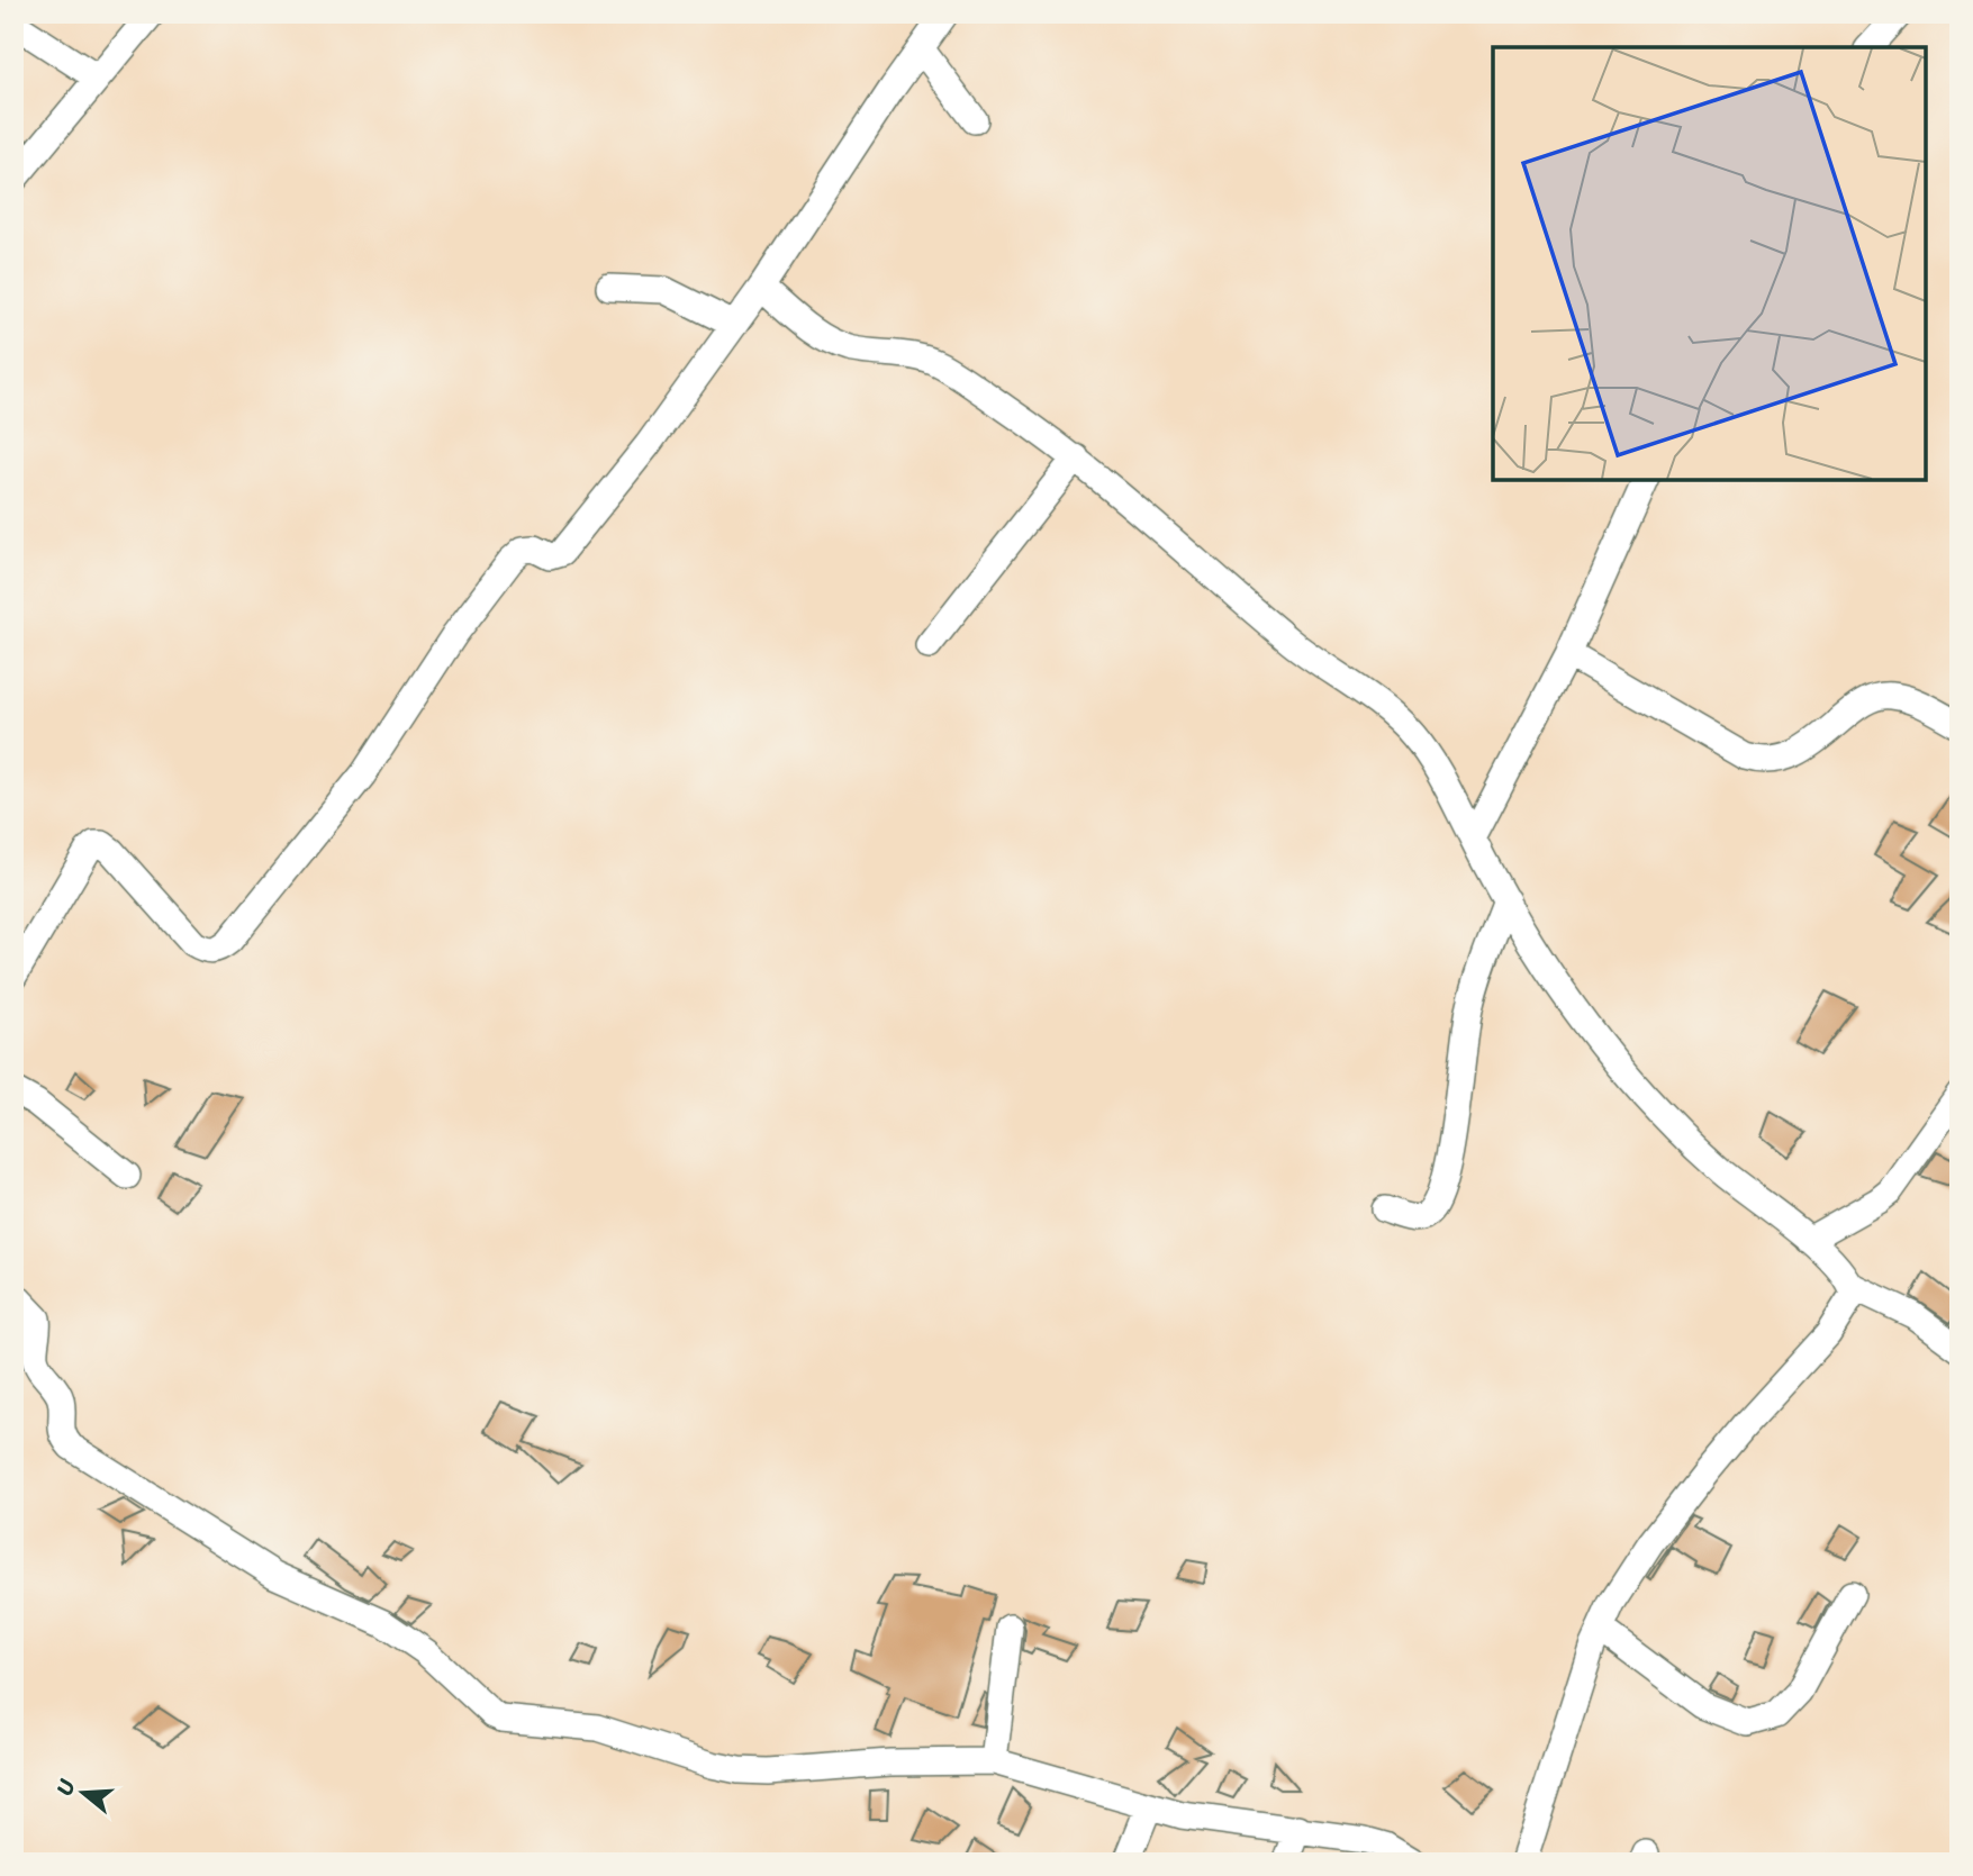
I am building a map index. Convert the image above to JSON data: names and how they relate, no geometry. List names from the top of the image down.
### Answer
{
  "north": "left"
}
